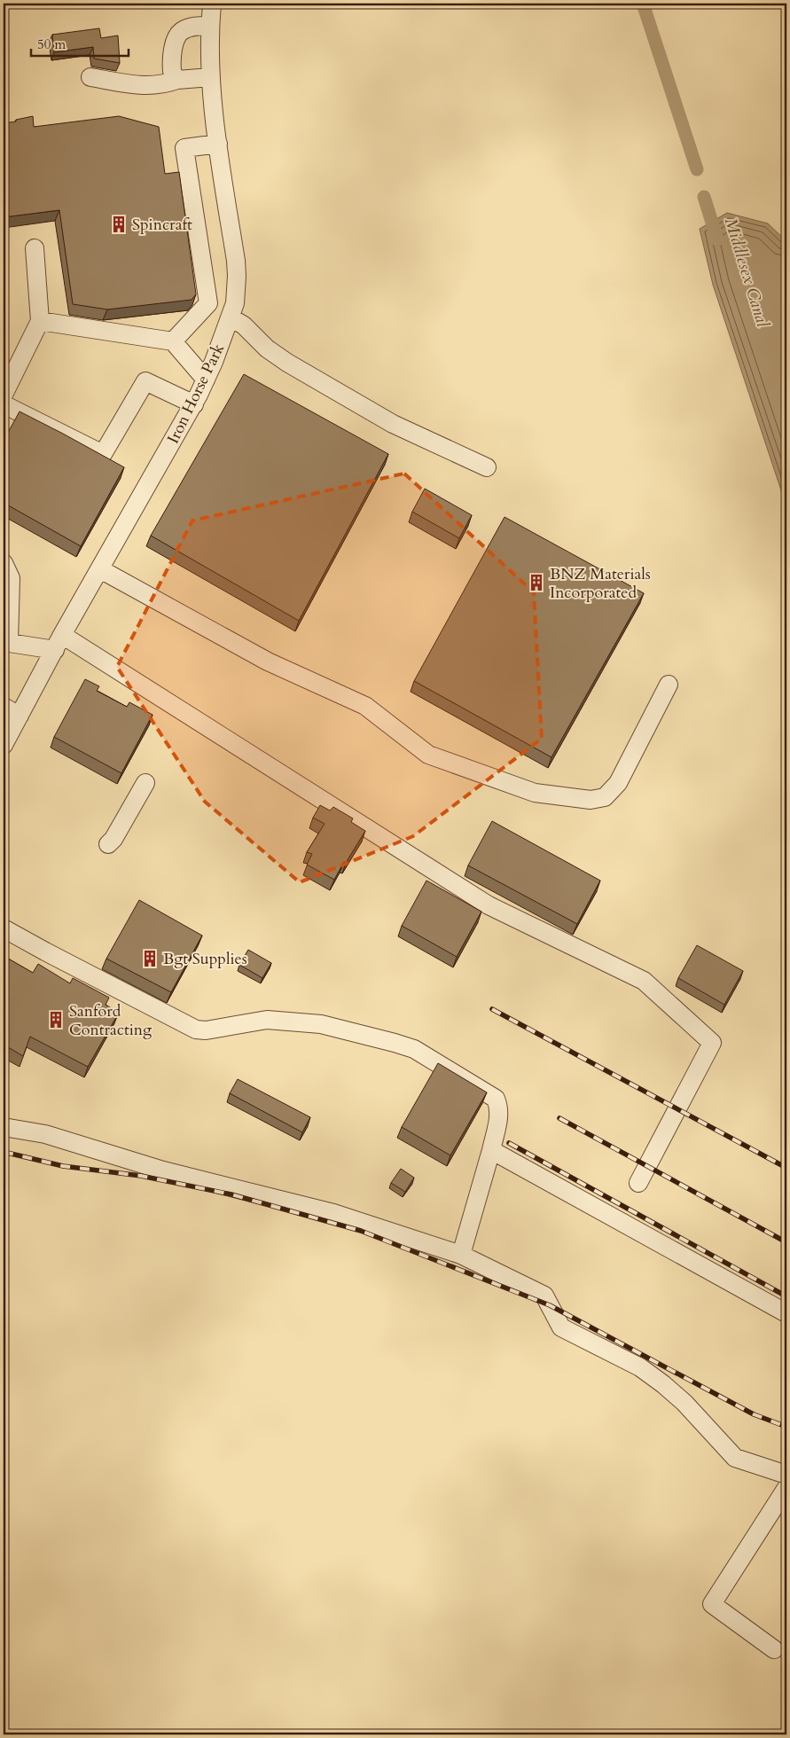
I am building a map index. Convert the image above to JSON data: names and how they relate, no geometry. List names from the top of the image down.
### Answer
{
  "streets": {
    "street": ["Iron Horse Park"]
  },
  "water": ["Middlesex Canal"],
  "places": {
    "building": [
      "Spincraft",
      "BNZ Materials Incorporated",
      "Bgt Supplies",
      "Sanford Contracting"
    ]
  },
  "scale_bar": "50 m"
}
